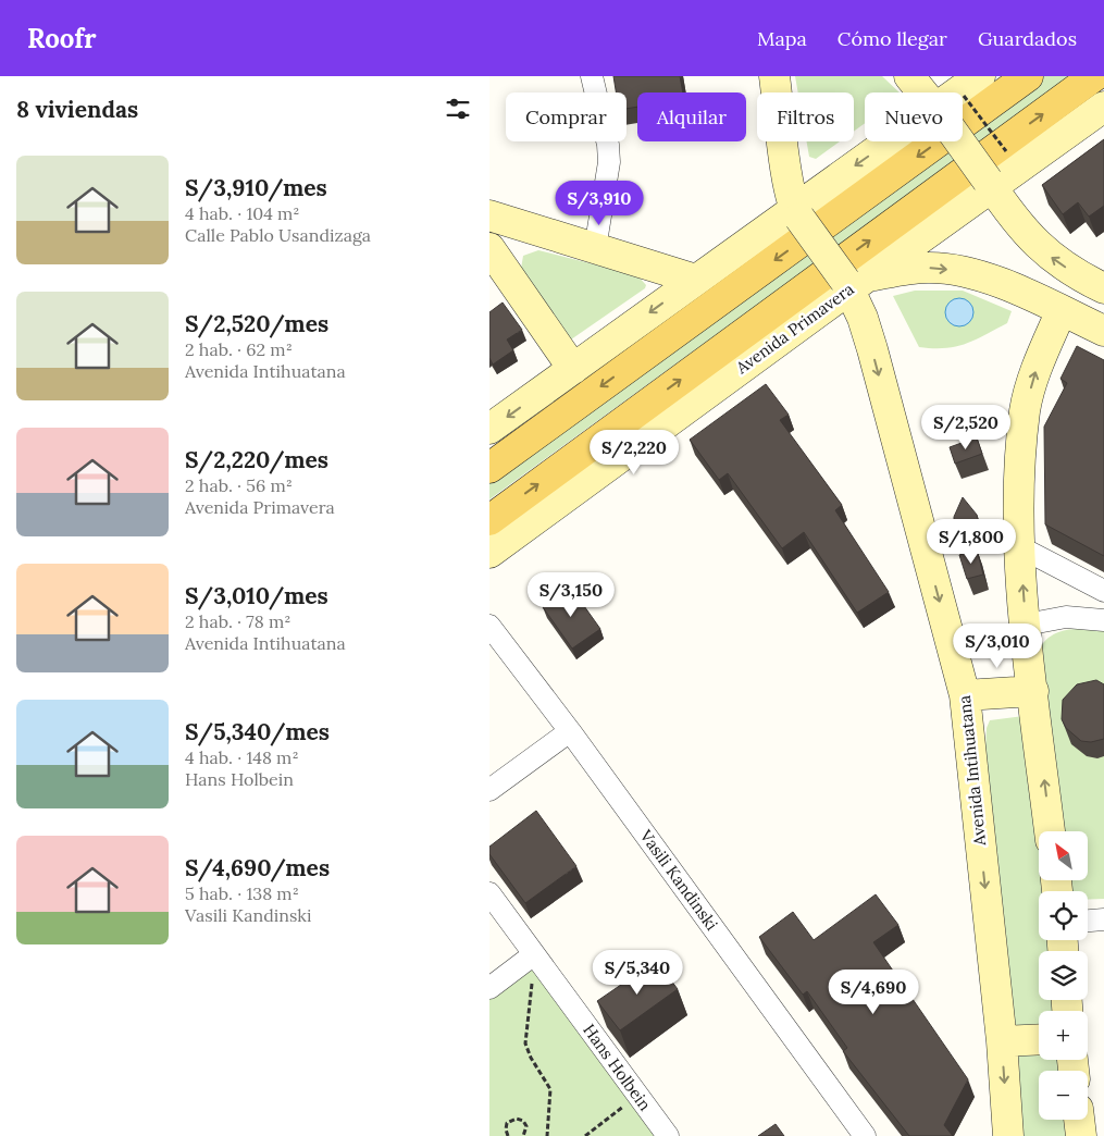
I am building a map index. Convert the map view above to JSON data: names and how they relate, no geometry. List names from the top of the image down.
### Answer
{
  "streets": {
    "main road": ["Avenida Primavera", "Avenida Intihuatana"],
    "street": ["Vasili Kandinski", "Hans Holbein"]
  },
  "crossings": [
    ["Avenida Primavera", "Avenida Intihuatana"]
  ],
  "north": "top left",
  "page": {
    "header": "Roofr",
    "nav": ["Mapa", "Cómo llegar", "Guardados"],
    "heading": "8 viviendas",
    "chip": [
      "Comprar",
      "Alquilar",
      "Filtros",
      "Nuevo"
    ],
    "list": [
      {
        "name": "S/3,910/mes",
        "note": "4 hab. · 104 m² · Calle Pablo Usandizaga"
      },
      {
        "name": "S/2,520/mes",
        "note": "2 hab. · 62 m² · Avenida Intihuatana"
      },
      {
        "name": "S/2,220/mes",
        "note": "2 hab. · 56 m² · Avenida Primavera"
      },
      {
        "name": "S/3,010/mes",
        "note": "2 hab. · 78 m² · Avenida Intihuatana"
      },
      {
        "name": "S/5,340/mes",
        "note": "4 hab. · 148 m² · Hans Holbein"
      },
      {
        "name": "S/4,690/mes",
        "note": "5 hab. · 138 m² · Vasili Kandinski"
      }
    ],
    "price": [
      "S/3,910",
      "S/2,520",
      "S/2,220",
      "S/1,800",
      "S/3,150",
      "S/3,010",
      "S/5,340",
      "S/4,690"
    ],
    "map_buttons": ["+", "−"]
  }
}
